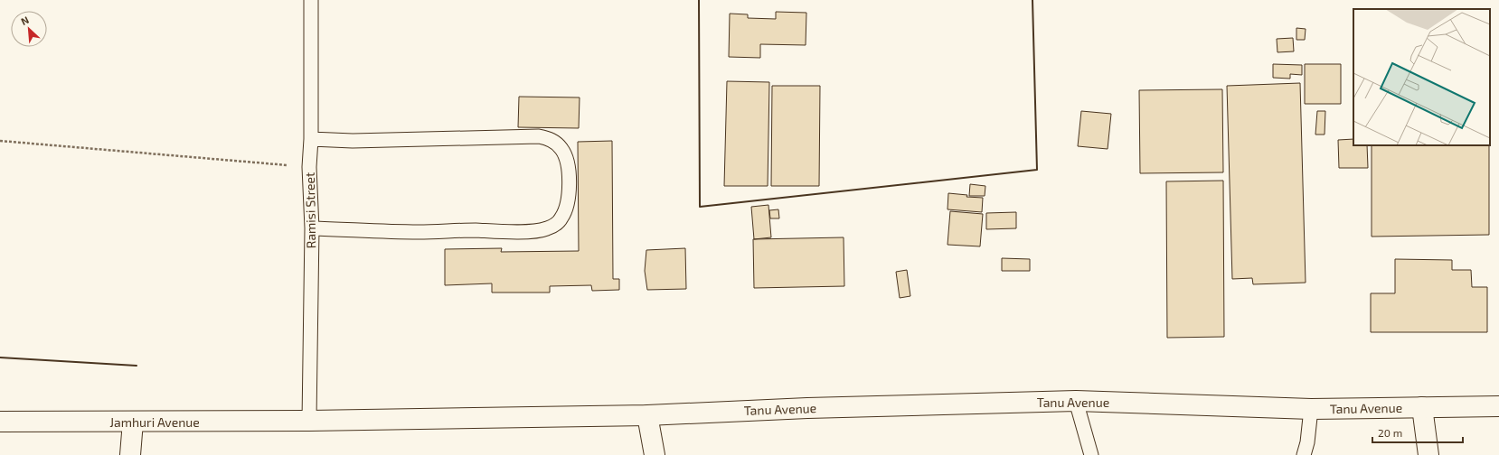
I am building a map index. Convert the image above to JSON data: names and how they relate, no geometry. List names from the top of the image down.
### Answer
{
  "streets": {
    "street": ["Tanu Avenue", "Jamhuri Avenue"],
    "lane": ["Ramisi Street"]
  },
  "crossings": [
    ["Ramisi Street", "Tanu Avenue"],
    ["Ramisi Street", "Jamhuri Avenue"],
    ["Tanu Avenue", "Jamhuri Avenue"]
  ],
  "scale_bar": "20 m",
  "north": "top left"
}
